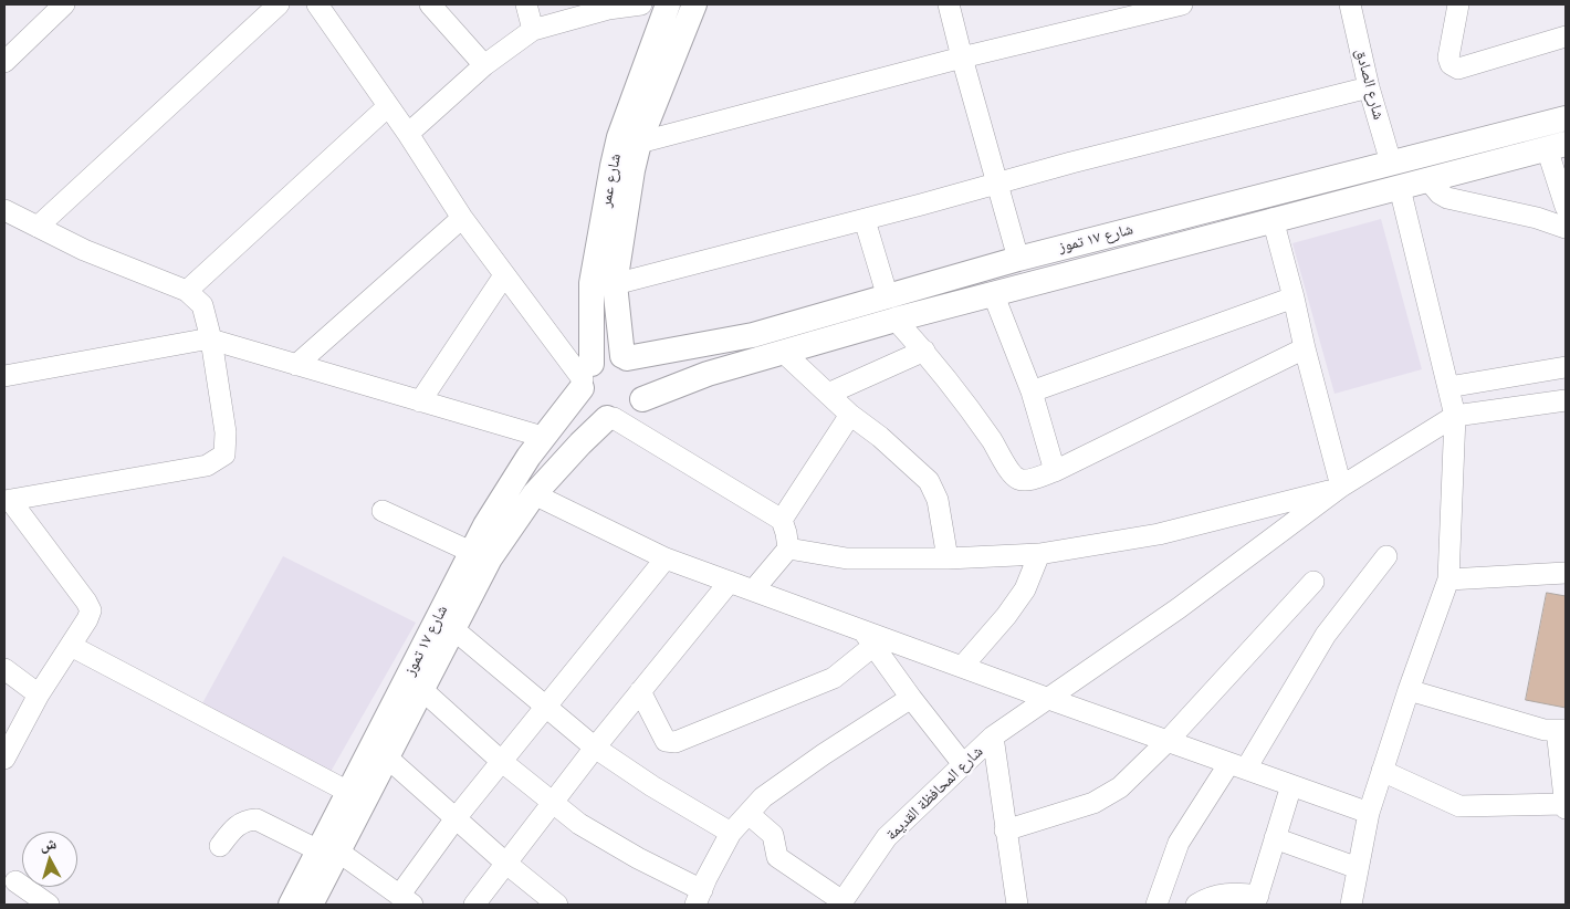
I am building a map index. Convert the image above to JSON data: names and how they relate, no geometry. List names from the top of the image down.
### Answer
{
  "streets": {
    "main road": ["شارع عمر", "شارع ١٧ تموز"],
    "street": ["شارع الصادق", "شارع المحافظة القديمة"]
  },
  "crossings": [
    ["شارع الصادق", "شارع ١٧ تموز"],
    ["شارع عمر", "شارع ١٧ تموز"]
  ],
  "north": "top"
}
